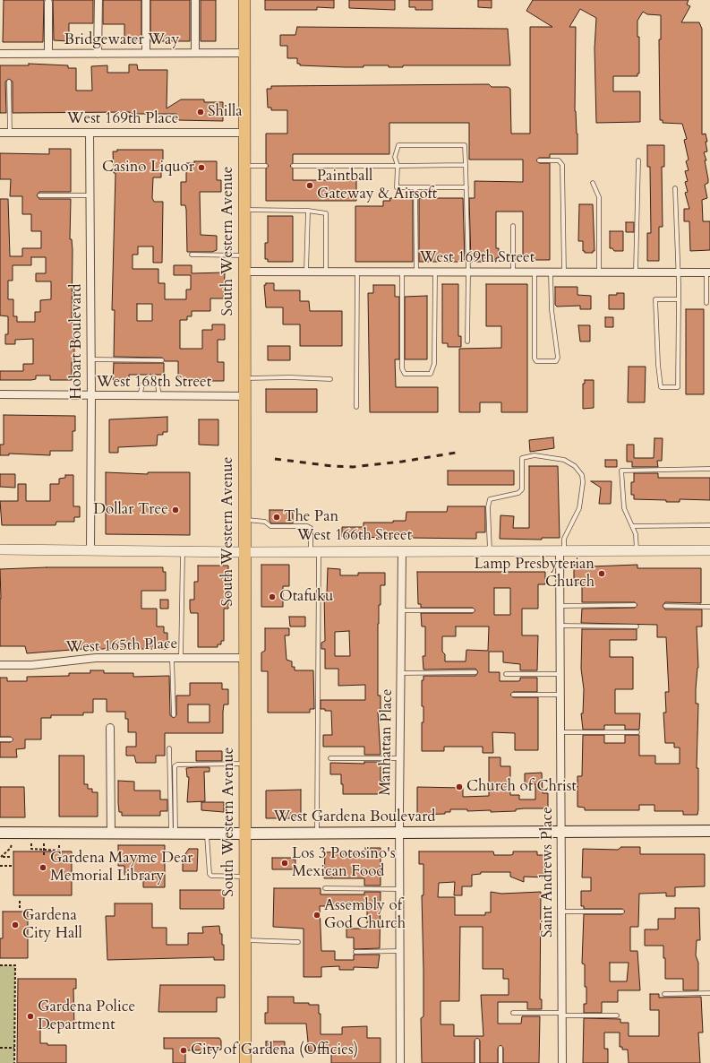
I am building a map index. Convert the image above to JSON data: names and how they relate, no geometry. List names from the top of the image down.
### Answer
{
  "streets": {
    "main road": ["South Western Avenue", "West Gardena Boulevard"],
    "street": [
      "Bridgewater Way",
      "West 169th Place",
      "West 169th Street",
      "Hobart Boulevard",
      "West 168th Street",
      "West 166th Street",
      "West 165th Place",
      "Manhattan Place",
      "Saint Andrews Place"
    ]
  },
  "crossings": [
    ["Bridgewater Way", "South Western Avenue"],
    ["West 169th Place", "South Western Avenue"],
    ["West 169th Place", "Hobart Boulevard"],
    ["South Western Avenue", "West 169th Street"],
    ["South Western Avenue", "West 168th Street"],
    ["South Western Avenue", "West 166th Street"],
    ["South Western Avenue", "West 165th Place"],
    ["South Western Avenue", "West Gardena Boulevard"],
    ["Hobart Boulevard", "West 168th Street"],
    ["Hobart Boulevard", "West 166th Street"],
    ["West 166th Street", "Manhattan Place"],
    ["West 166th Street", "Saint Andrews Place"],
    ["Manhattan Place", "West Gardena Boulevard"],
    ["West Gardena Boulevard", "Saint Andrews Place"]
  ],
  "places": [
    "Shilla",
    "Casino Liquor",
    "Paintball Gateway & Airsoft",
    "Dollar Tree",
    "The Pan",
    "Lamp Presbyterian Church",
    "Otafuku",
    "Church of Christ",
    "Los 3 Potosino's Mexican Food",
    "Gardena Mayme Dear Memorial Library",
    "Assembly of God Church",
    "Gardena City Hall",
    "Gardena Police Department",
    "City of Gardena (Officies)"
  ]
}
